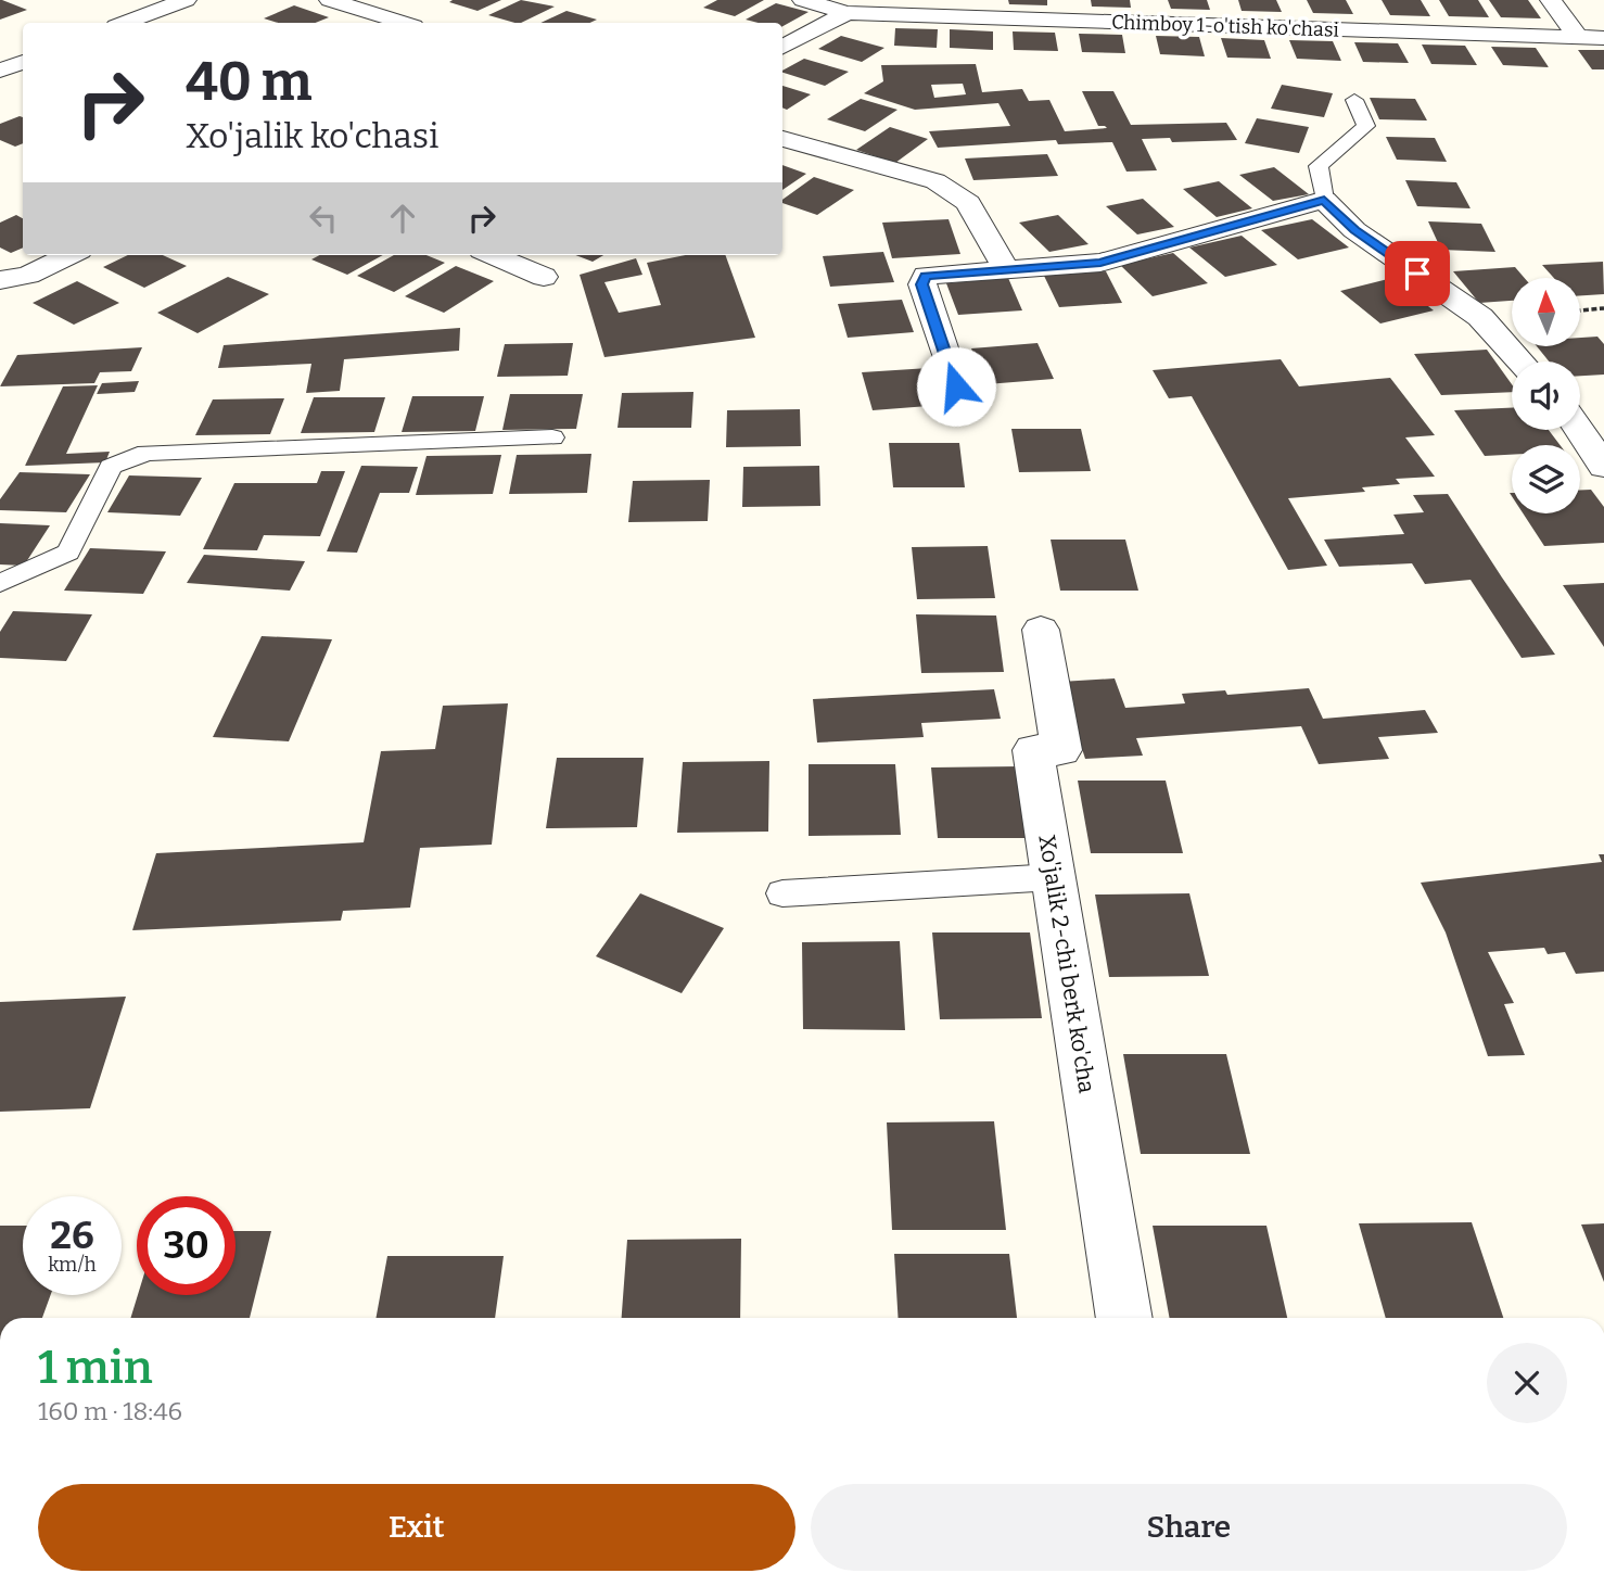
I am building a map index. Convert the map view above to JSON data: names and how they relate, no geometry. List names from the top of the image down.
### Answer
{
  "streets": {
    "street": ["Chimboy 1-o'tish ko'chasi", "Xo'jalik 2-chi berk ko'cha"]
  },
  "north": "top",
  "page": {
    "turn": ["40 m", "Xo'jalik ko'chasi"],
    "speed": "26 km/h",
    "limit": "30",
    "heading": ["1 min", "160 m · 18:46"],
    "buttons": ["Exit", "Share"]
  }
}
